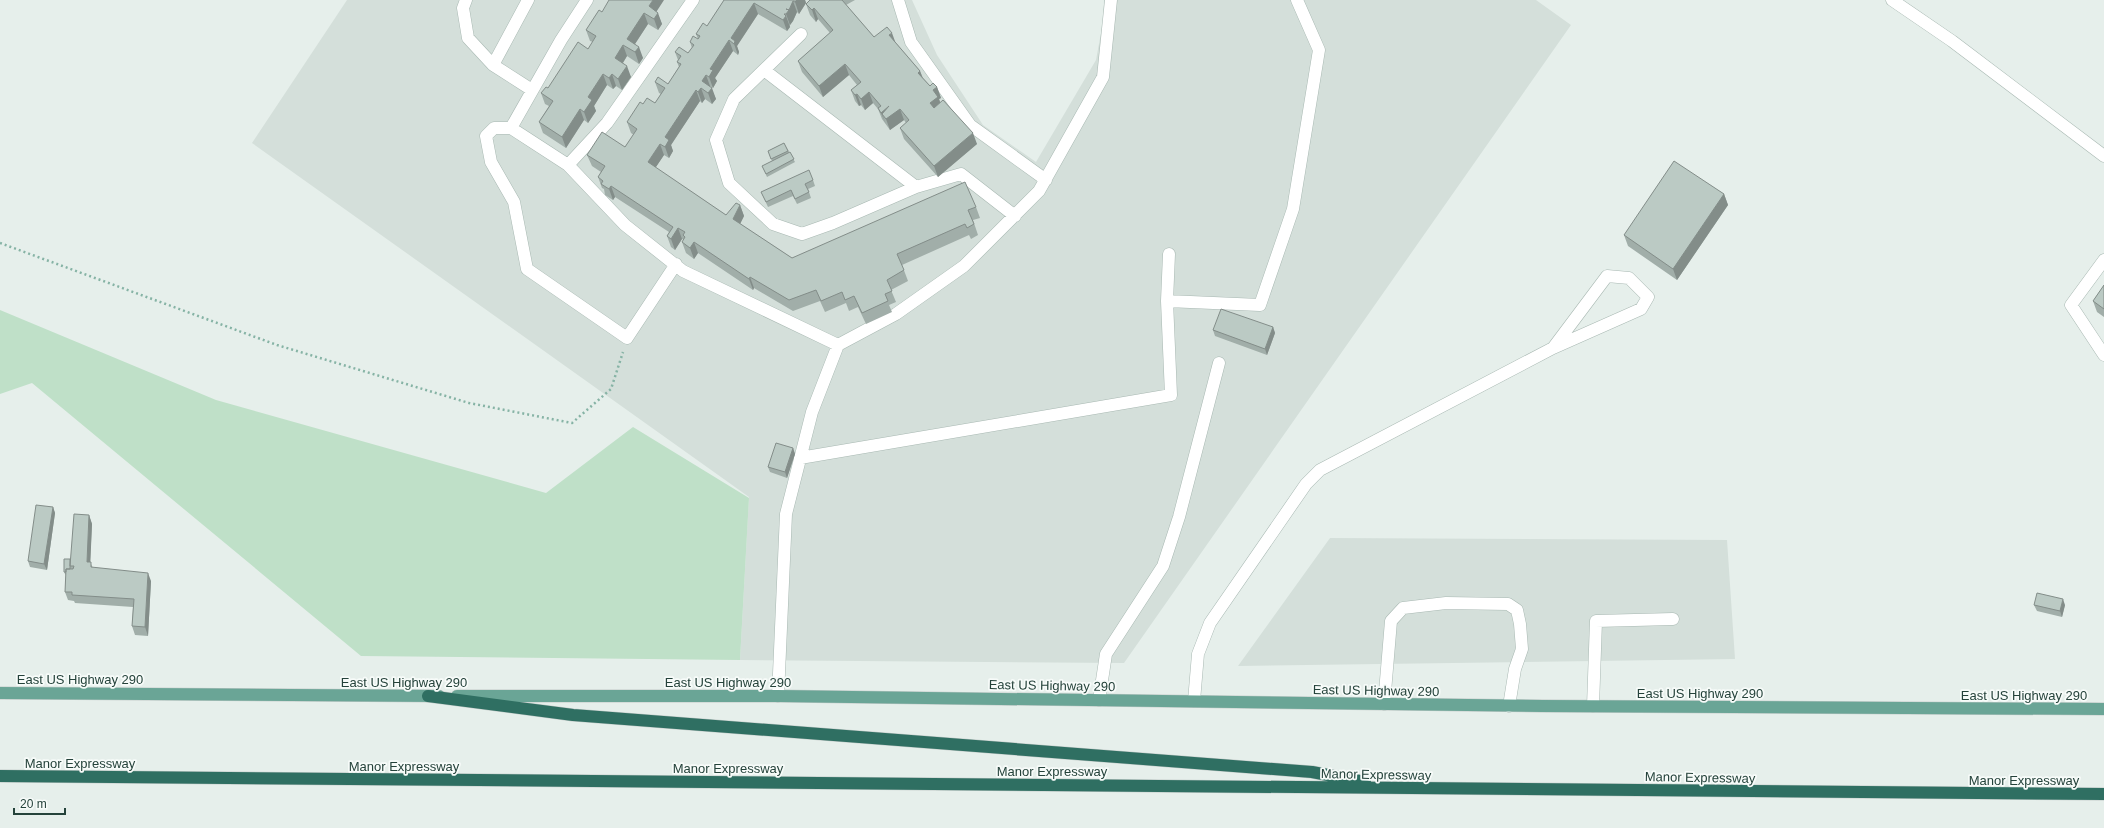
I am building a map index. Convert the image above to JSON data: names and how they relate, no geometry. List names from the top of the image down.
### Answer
{
  "streets": {
    "highway": ["Manor Expressway"],
    "main road": ["East US Highway 290"]
  },
  "scale_bar": "20 m"
}
